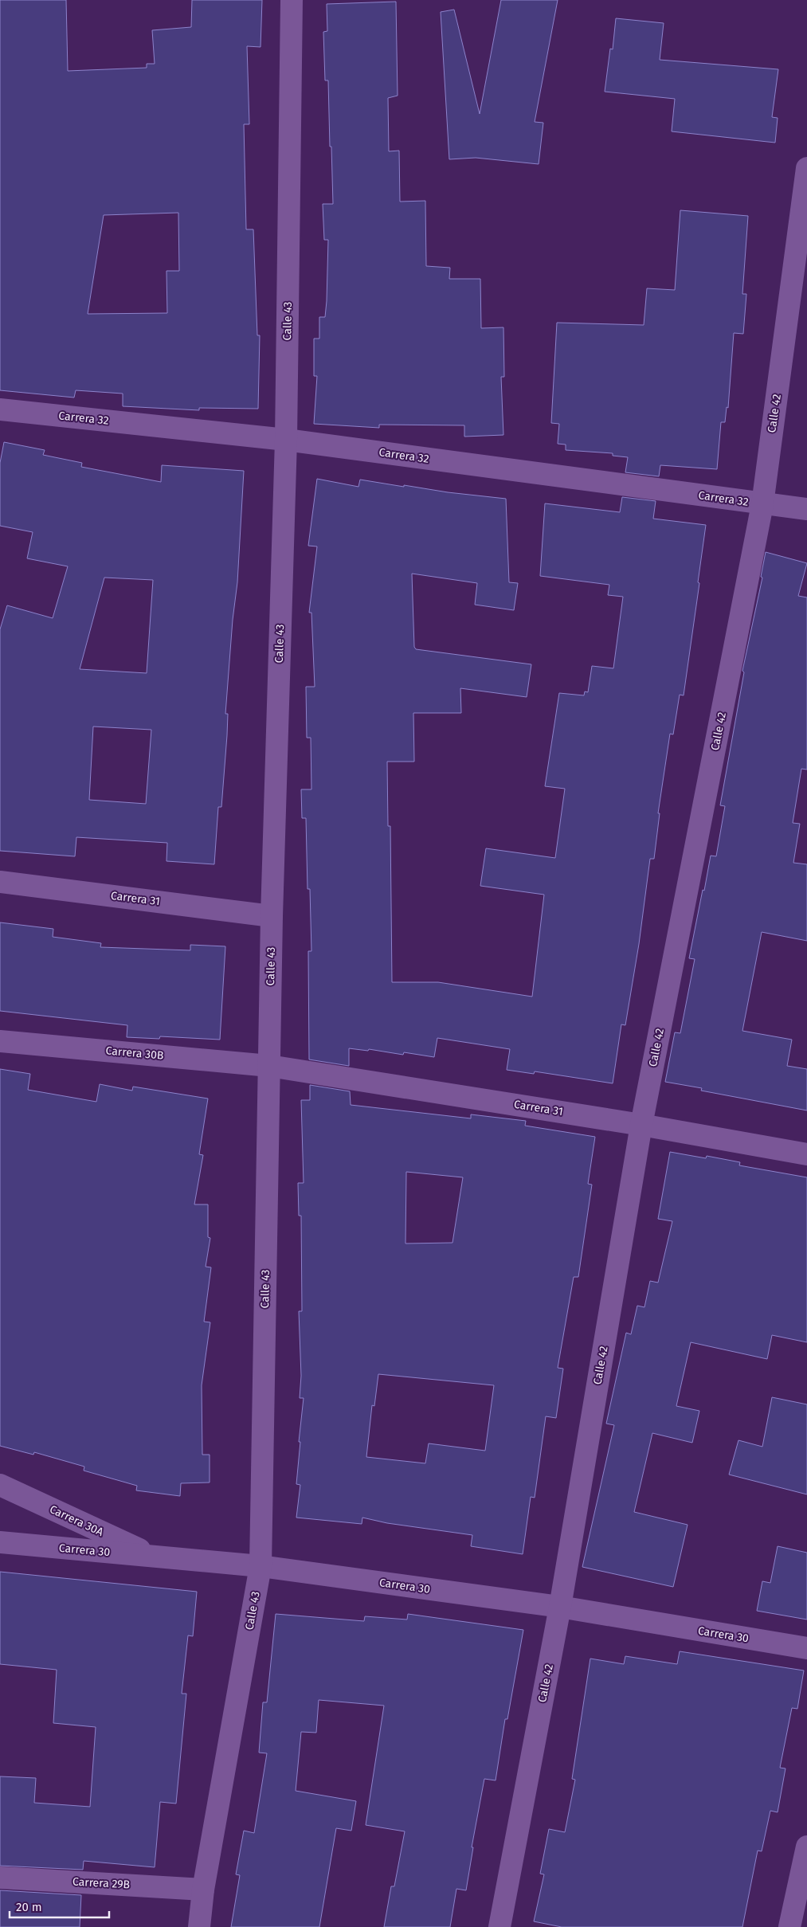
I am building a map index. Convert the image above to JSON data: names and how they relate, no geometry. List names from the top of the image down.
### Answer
{
  "streets": {
    "street": [
      "Calle 43",
      "Calle 42",
      "Carrera 32",
      "Carrera 31",
      "Carrera 30B",
      "Carrera 30A",
      "Carrera 30",
      "Carrera 29B"
    ]
  },
  "crossings": [
    ["Calle 43", "Carrera 32"],
    ["Calle 43", "Carrera 31"],
    ["Calle 43", "Carrera 30B"],
    ["Calle 43", "Carrera 30"],
    ["Calle 43", "Carrera 29B"],
    ["Calle 42", "Carrera 32"],
    ["Calle 42", "Carrera 31"],
    ["Calle 42", "Carrera 30"],
    ["Carrera 31", "Carrera 30B"],
    ["Carrera 30A", "Carrera 30"]
  ],
  "scale_bar": "20 m"
}
